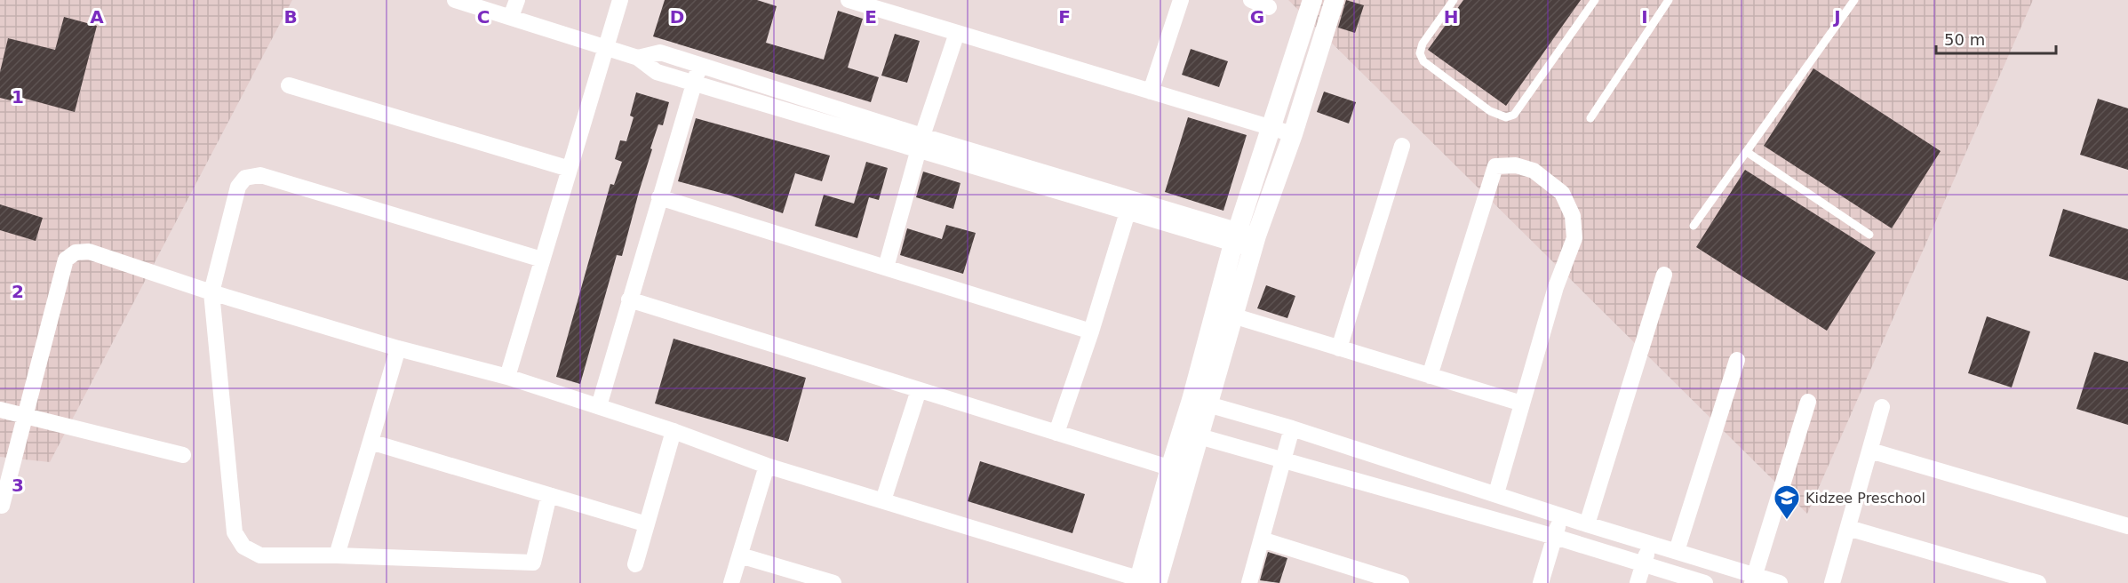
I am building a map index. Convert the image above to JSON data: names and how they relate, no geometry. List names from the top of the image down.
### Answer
{
  "places": {
    "school or university": ["Kidzee Preschool"]
  },
  "scale_bar": "50 m",
  "grid": {
    "columns": [
      "A",
      "B",
      "C",
      "D",
      "E",
      "F",
      "G",
      "H",
      "I",
      "J"
    ],
    "rows": ["1", "2", "3"]
  }
}
